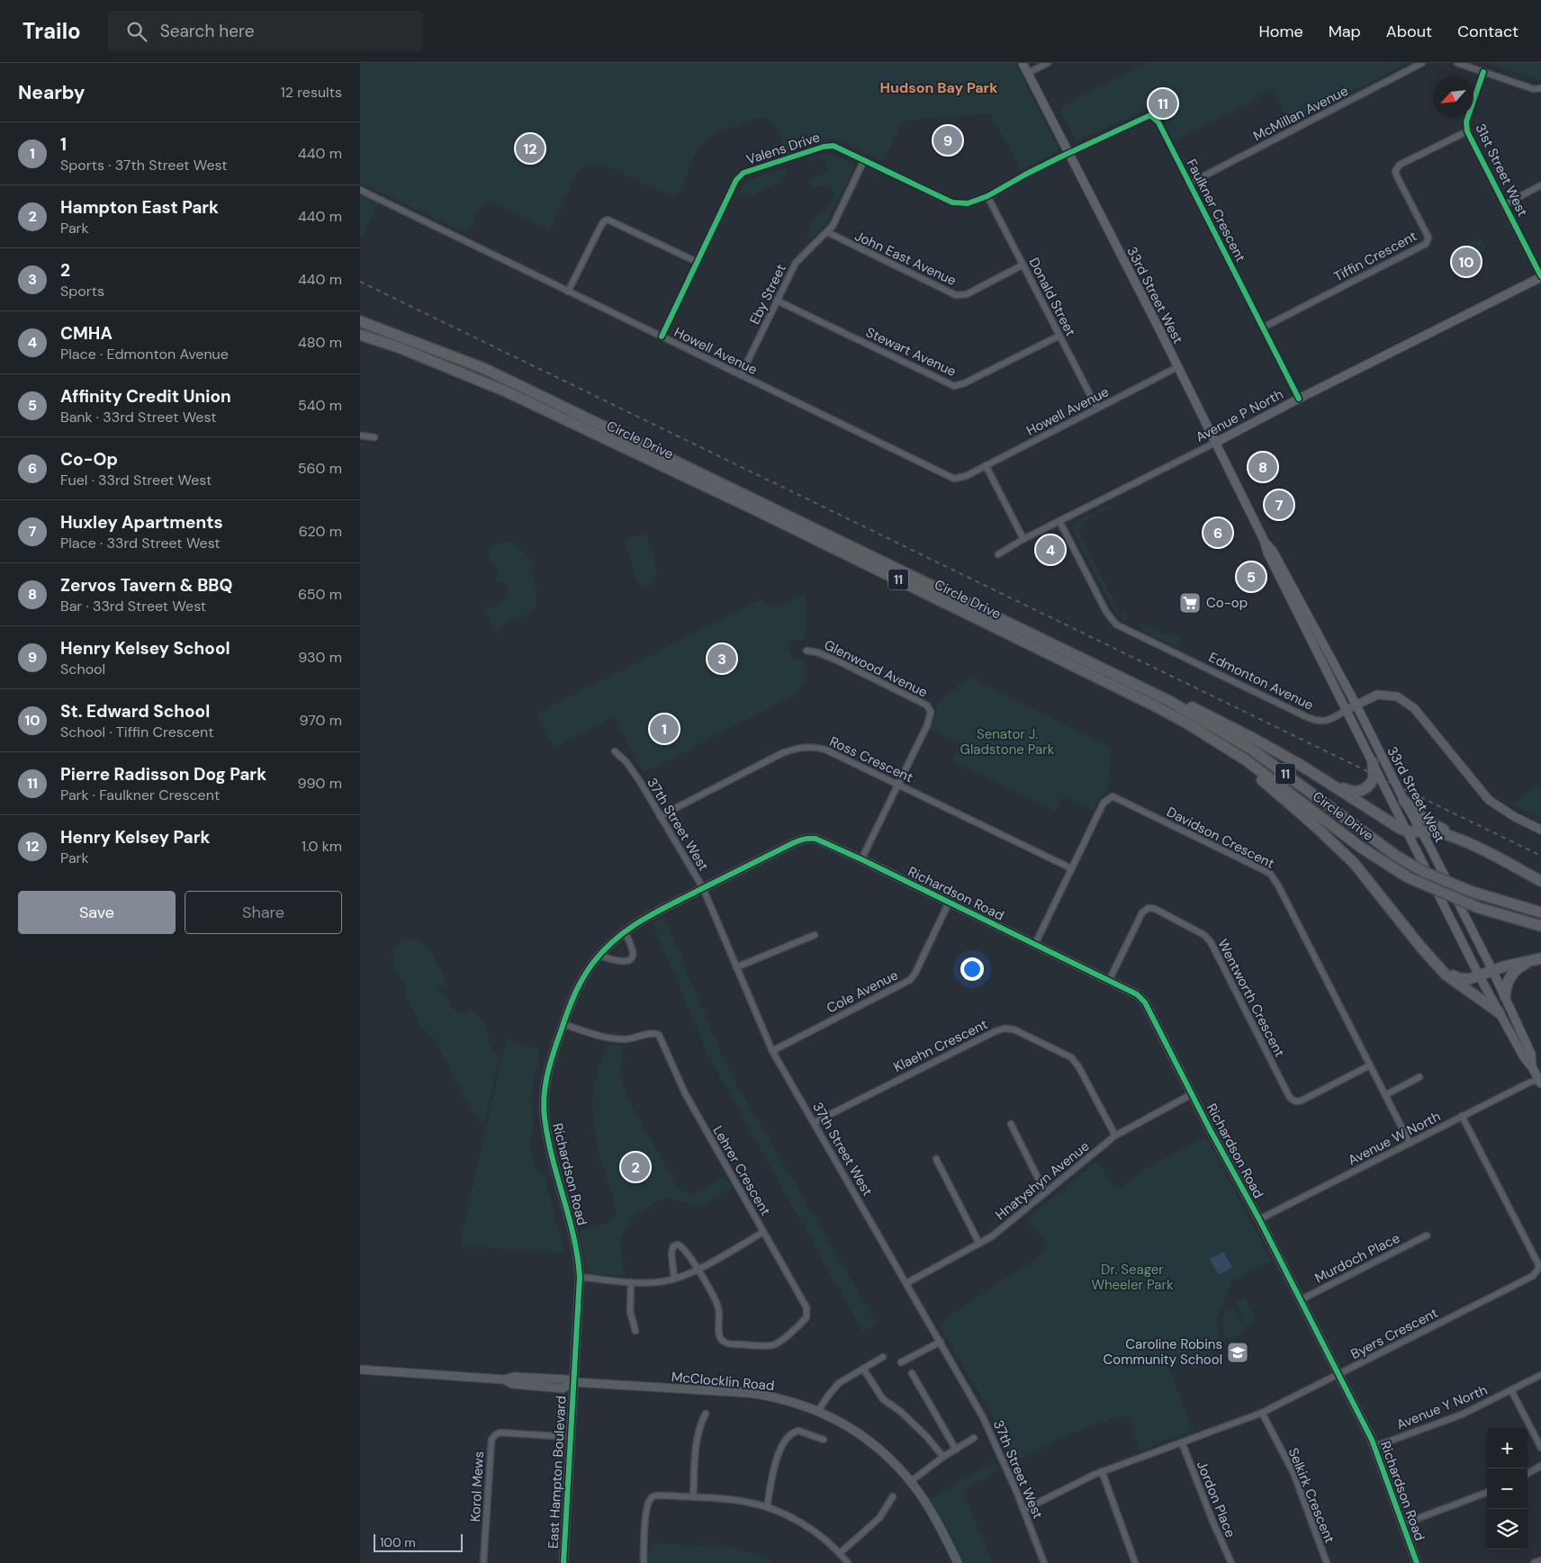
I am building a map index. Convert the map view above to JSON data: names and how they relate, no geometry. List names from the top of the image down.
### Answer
{
  "streets": {
    "highway": ["Circle Drive", "11"],
    "main road": ["33rd Street West", "Avenue P North"],
    "street": [
      "McMillan Avenue",
      "Valens Drive",
      "31st Street West",
      "Faulkner Crescent",
      "Tiffin Crescent",
      "John East Avenue",
      "Eby Street",
      "Donald Street",
      "Howell Avenue",
      "Stewart Avenue",
      "Glenwood Avenue",
      "Edmonton Avenue",
      "Ross Crescent",
      "37th Street West",
      "Davidson Crescent",
      "Richardson Road",
      "Cole Avenue",
      "Wentworth Crescent",
      "Klaehn Crescent",
      "Avenue W North",
      "Lehrer Crescent",
      "Hnatyshyn Avenue",
      "Murdoch Place",
      "Byers Crescent",
      "McClocklin Road",
      "Avenue Y North",
      "East Hampton Boulevard",
      "Korol Mews",
      "Selkirk Crescent",
      "Jordon Place"
    ]
  },
  "crossings": [
    ["McMillan Avenue", "Faulkner Crescent"],
    ["Valens Drive", "Faulkner Crescent"],
    ["Valens Drive", "Eby Street"],
    ["Valens Drive", "33rd Street West"],
    ["Valens Drive", "Donald Street"],
    ["Valens Drive", "Howell Avenue"],
    ["31st Street West", "Tiffin Crescent"],
    ["31st Street West", "Avenue P North"],
    ["Faulkner Crescent", "Tiffin Crescent"],
    ["Faulkner Crescent", "33rd Street West"],
    ["Faulkner Crescent", "Avenue P North"],
    ["John East Avenue", "Eby Street"],
    ["John East Avenue", "Donald Street"],
    ["Eby Street", "Howell Avenue"],
    ["Eby Street", "Stewart Avenue"],
    ["33rd Street West", "Howell Avenue"],
    ["33rd Street West", "Avenue P North"],
    ["33rd Street West", "Edmonton Avenue"],
    ["33rd Street West", "Avenue W North"],
    ["Donald Street", "Howell Avenue"],
    ["Donald Street", "Stewart Avenue"],
    ["Avenue P North", "Edmonton Avenue"],
    ["Glenwood Avenue", "Ross Crescent"],
    ["Glenwood Avenue", "Richardson Road"],
    ["Ross Crescent", "37th Street West"],
    ["Ross Crescent", "Davidson Crescent"],
    ["37th Street West", "Richardson Road"],
    ["37th Street West", "Cole Avenue"],
    ["37th Street West", "Klaehn Crescent"],
    ["37th Street West", "Hnatyshyn Avenue"],
    ["37th Street West", "Byers Crescent"],
    ["Davidson Crescent", "Richardson Road"],
    ["Davidson Crescent", "Wentworth Crescent"],
    ["Davidson Crescent", "Avenue W North"],
    ["Richardson Road", "Cole Avenue"],
    ["Richardson Road", "Wentworth Crescent"],
    ["Richardson Road", "Avenue W North"],
    ["Richardson Road", "Lehrer Crescent"],
    ["Richardson Road", "Hnatyshyn Avenue"],
    ["Richardson Road", "Murdoch Place"],
    ["Richardson Road", "Byers Crescent"],
    ["Richardson Road", "McClocklin Road"],
    ["Richardson Road", "Avenue Y North"],
    ["Richardson Road", "East Hampton Boulevard"],
    ["Klaehn Crescent", "Hnatyshyn Avenue"],
    ["Avenue W North", "Byers Crescent"],
    ["Byers Crescent", "Selkirk Crescent"],
    ["Byers Crescent", "Jordon Place"],
    ["McClocklin Road", "East Hampton Boulevard"],
    ["East Hampton Boulevard", "Korol Mews"]
  ],
  "districts": ["Hudson Bay Park"],
  "parks": ["Senator J. Gladstone Park", "Dr. Seager Wheeler Park"],
  "places": {
    "supermarket": ["Co-op"],
    "school or university": ["Caroline Robins Community School"]
  },
  "scale_bar": "100 m",
  "north": "bottom left",
  "page": {
    "header": "Trailo",
    "search": "Search here",
    "nav": [
      "Home",
      "Map",
      "About",
      "Contact"
    ],
    "heading": ["Nearby", "12 results"],
    "pins": [
      "11",
      "9",
      "12",
      "10",
      "8",
      "7",
      "6",
      "4",
      "5",
      "3",
      "1",
      "2"
    ],
    "list": [
      {
        "mark": "1",
        "name": "1",
        "note": "Sports · 37th Street West",
        "value": "440 m"
      },
      {
        "mark": "2",
        "name": "Hampton East Park",
        "note": "Park",
        "value": "440 m"
      },
      {
        "mark": "3",
        "name": "2",
        "note": "Sports",
        "value": "440 m"
      },
      {
        "mark": "4",
        "name": "CMHA",
        "note": "Place · Edmonton Avenue",
        "value": "480 m"
      },
      {
        "mark": "5",
        "name": "Affinity Credit Union",
        "note": "Bank · 33rd Street West",
        "value": "540 m"
      },
      {
        "mark": "6",
        "name": "Co-Op",
        "note": "Fuel · 33rd Street West",
        "value": "560 m"
      },
      {
        "mark": "7",
        "name": "Huxley Apartments",
        "note": "Place · 33rd Street West",
        "value": "620 m"
      },
      {
        "mark": "8",
        "name": "Zervos Tavern & BBQ",
        "note": "Bar · 33rd Street West",
        "value": "650 m"
      },
      {
        "mark": "9",
        "name": "Henry Kelsey School",
        "note": "School",
        "value": "930 m"
      },
      {
        "mark": "10",
        "name": "St. Edward School",
        "note": "School · Tiffin Crescent",
        "value": "970 m"
      },
      {
        "mark": "11",
        "name": "Pierre Radisson Dog Park",
        "note": "Park · Faulkner Crescent",
        "value": "990 m"
      },
      {
        "mark": "12",
        "name": "Henry Kelsey Park",
        "note": "Park",
        "value": "1.0 km"
      }
    ],
    "buttons": ["Save", "Share"],
    "map_buttons": ["+", "−"],
    "scale": "100 m"
  }
}
